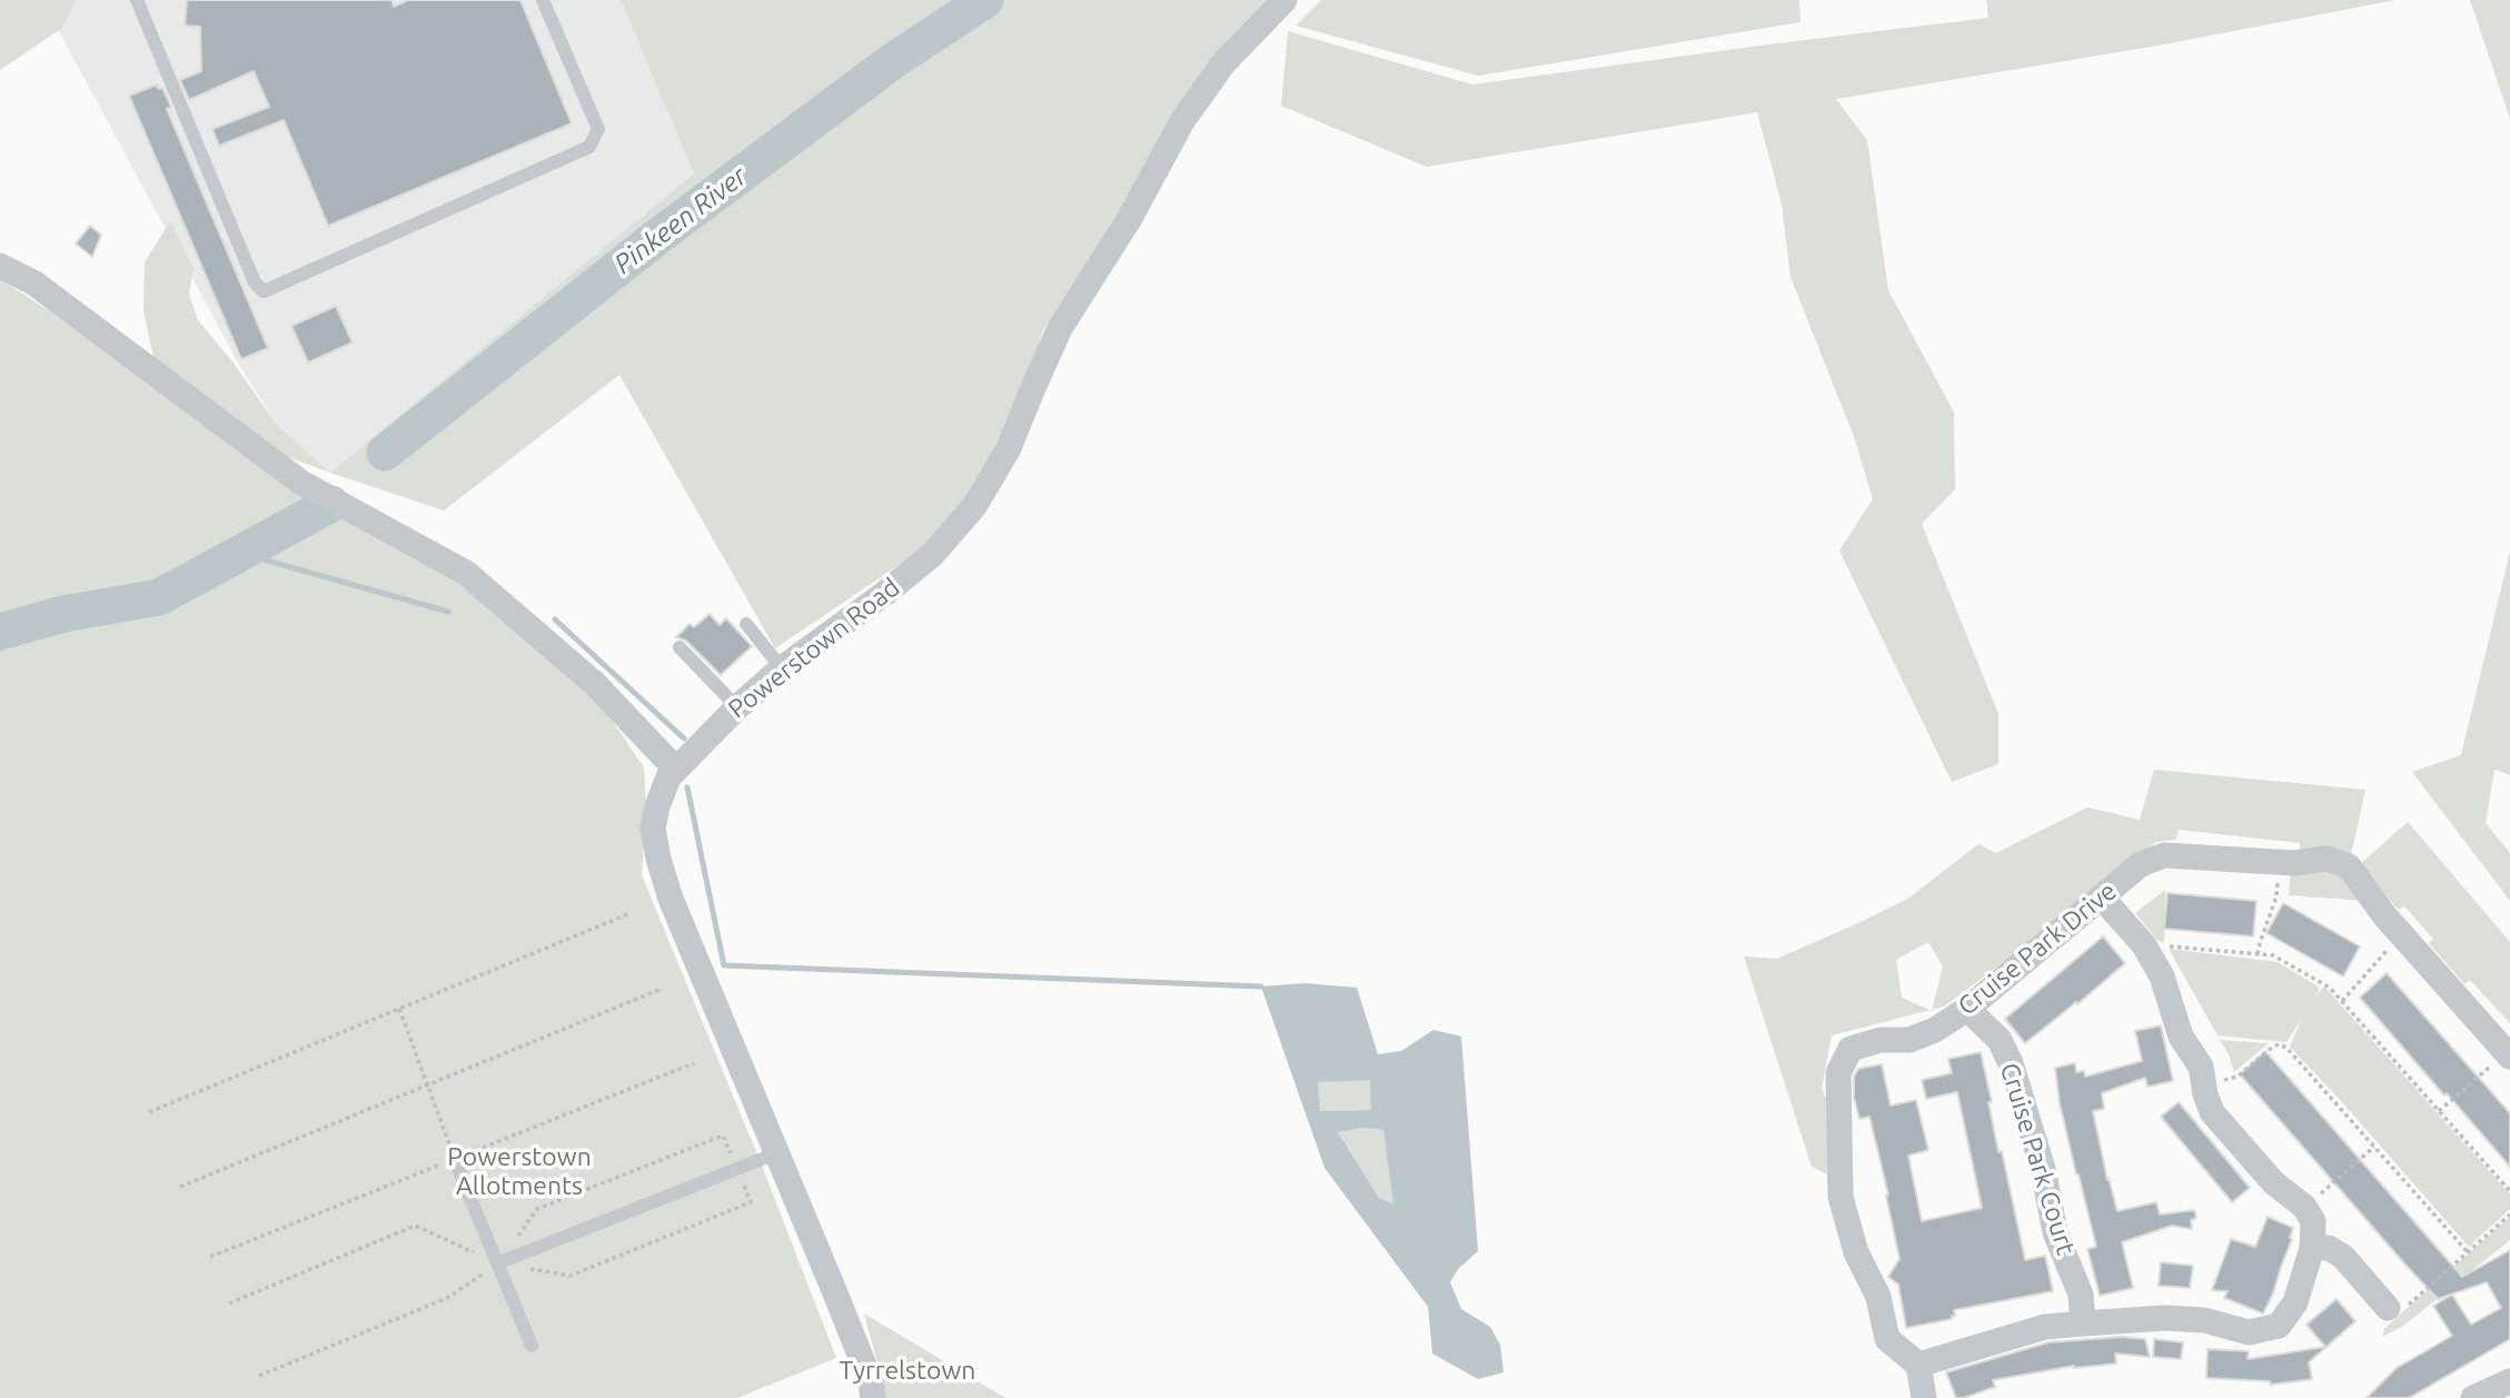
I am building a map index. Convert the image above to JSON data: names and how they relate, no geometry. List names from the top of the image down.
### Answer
{
  "streets": {
    "street": ["Powerstown Road", "Cruise Park Drive", "Cruise Park Court"]
  },
  "crossings": [
    ["Cruise Park Drive", "Cruise Park Court"]
  ],
  "water": ["Pinkeen River"],
  "parks": ["Powerstown Allotments", "Tyrrelstown"]
}
